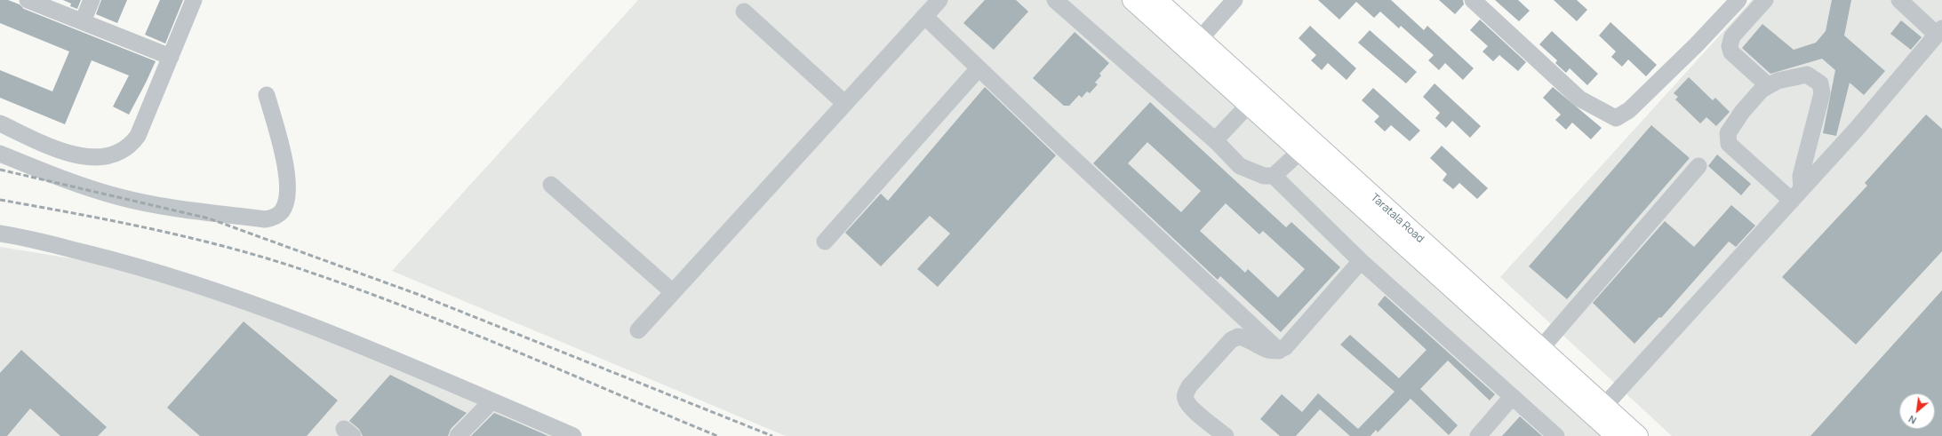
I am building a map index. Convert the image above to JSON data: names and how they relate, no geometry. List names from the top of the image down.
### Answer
{
  "streets": {
    "main road": ["Taratala Road"]
  },
  "north": "bottom left"
}
